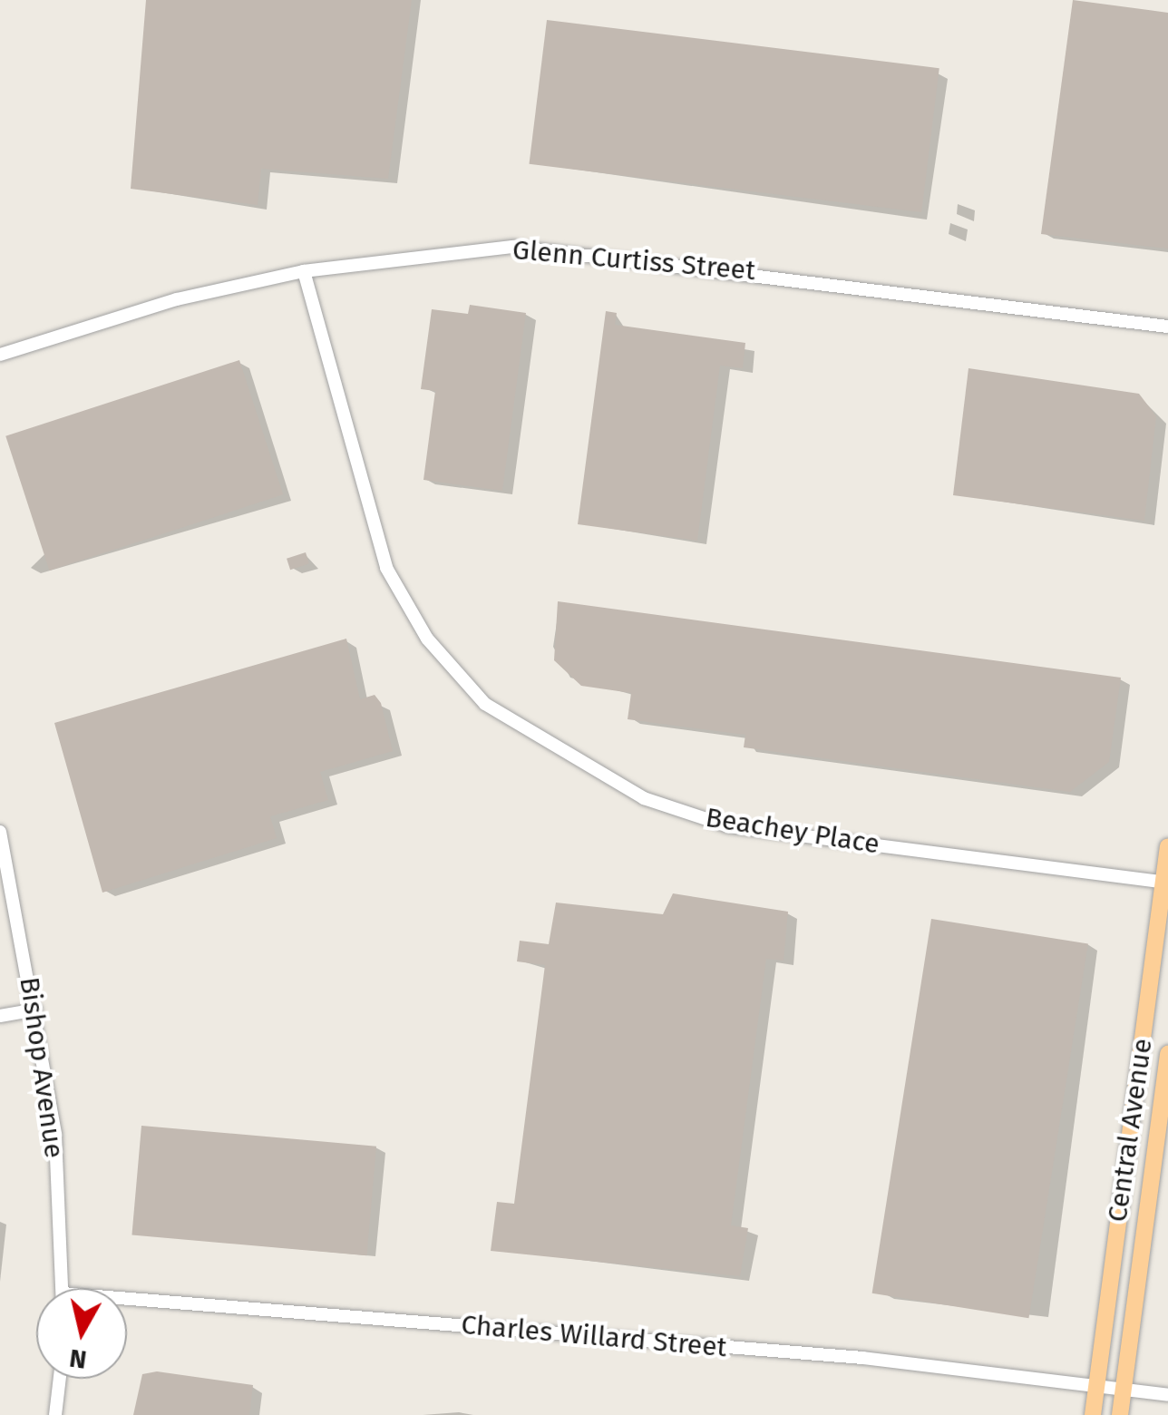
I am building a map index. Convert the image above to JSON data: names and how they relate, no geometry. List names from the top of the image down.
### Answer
{
  "streets": {
    "main road": ["Central Avenue"],
    "street": [
      "Glenn Curtiss Street",
      "Beachey Place",
      "Bishop Avenue",
      "Charles Willard Street"
    ]
  },
  "crossings": [
    ["Glenn Curtiss Street", "Beachey Place"],
    ["Beachey Place", "Central Avenue"],
    ["Central Avenue", "Charles Willard Street"]
  ],
  "north": "bottom"
}
